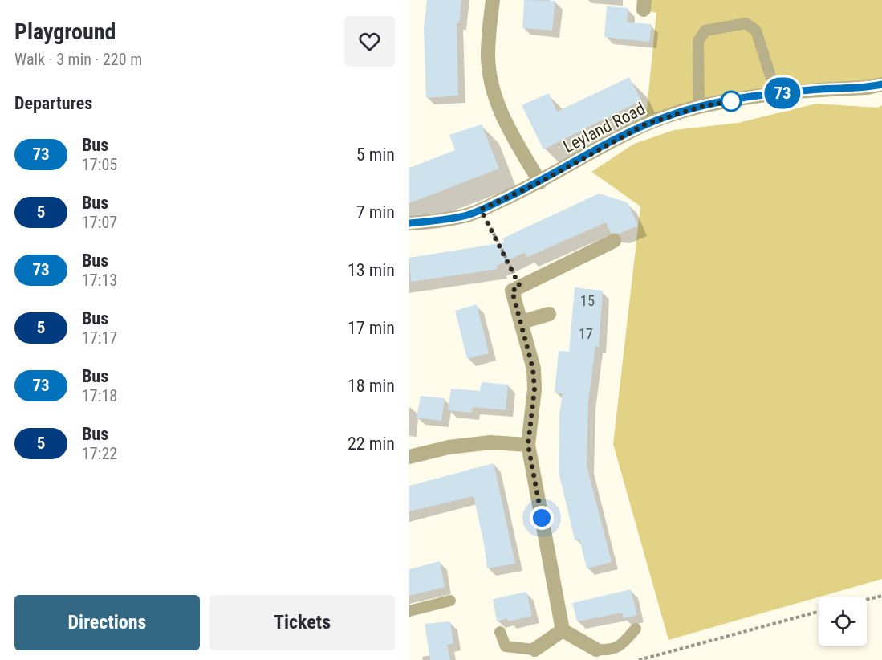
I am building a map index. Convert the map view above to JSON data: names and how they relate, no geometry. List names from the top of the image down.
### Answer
{
  "streets": {
    "street": ["Leyland Road"]
  },
  "lines": ["bus line 73"],
  "house_numbers": ["15", "17"],
  "page": {
    "heading": [
      ["Playground", "Walk · 3 min · 220 m"],
      "Departures"
    ],
    "on_map": "73",
    "list": [
      {
        "mark": "73",
        "name": "Bus",
        "note": "17:05",
        "value": "5 min"
      },
      {
        "mark": "5",
        "name": "Bus",
        "note": "17:07",
        "value": "7 min"
      },
      {
        "mark": "73",
        "name": "Bus",
        "note": "17:13",
        "value": "13 min"
      },
      {
        "mark": "5",
        "name": "Bus",
        "note": "17:17",
        "value": "17 min"
      },
      {
        "mark": "73",
        "name": "Bus",
        "note": "17:18",
        "value": "18 min"
      },
      {
        "mark": "5",
        "name": "Bus",
        "note": "17:22",
        "value": "22 min"
      }
    ],
    "buttons": ["Directions", "Tickets"]
  }
}
